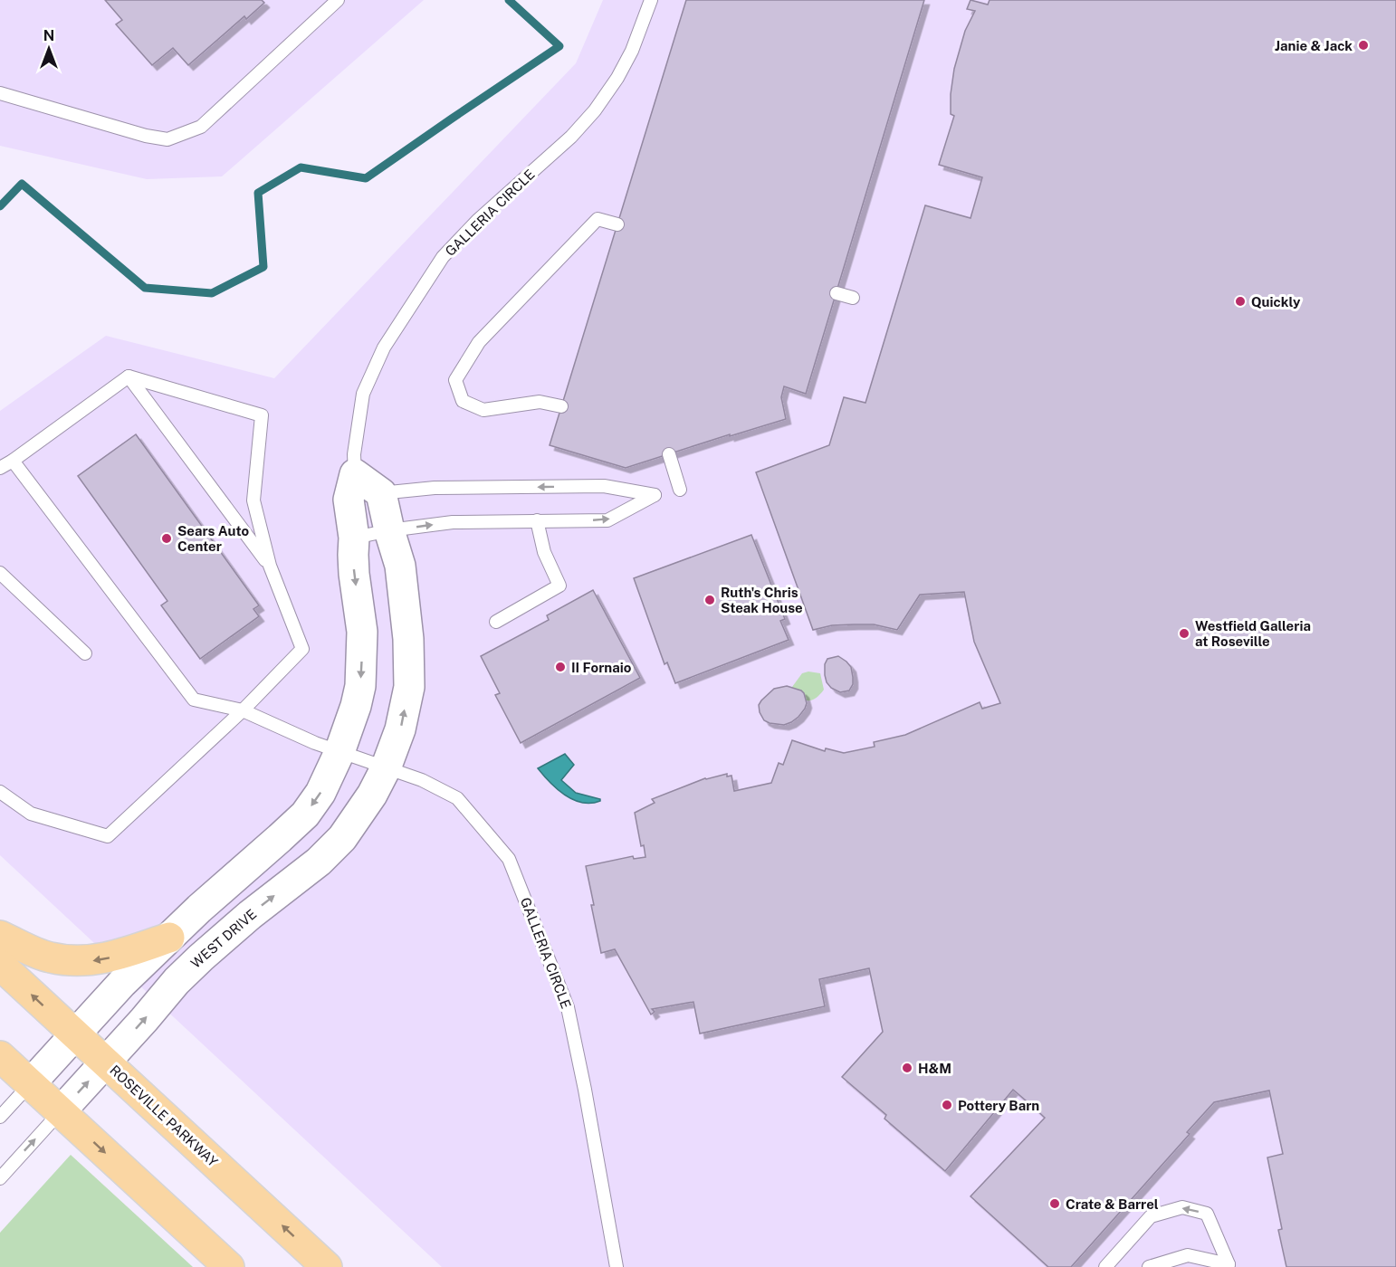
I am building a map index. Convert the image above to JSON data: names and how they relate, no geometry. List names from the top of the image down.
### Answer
{
  "streets": {
    "main road": ["ROSEVILLE PARKWAY"],
    "street": ["GALLERIA CIRCLE", "WEST DRIVE"]
  },
  "crossings": [
    ["GALLERIA CIRCLE", "WEST DRIVE"],
    ["WEST DRIVE", "ROSEVILLE PARKWAY"]
  ],
  "places": [
    "Janie & Jack",
    "Quickly",
    "Sears Auto Center",
    "Ruth's Chris Steak House",
    "Westfield Galleria at Roseville",
    "II Fornaio",
    "H&M",
    "Pottery Barn",
    "Crate & Barrel"
  ],
  "north": "top"
}
